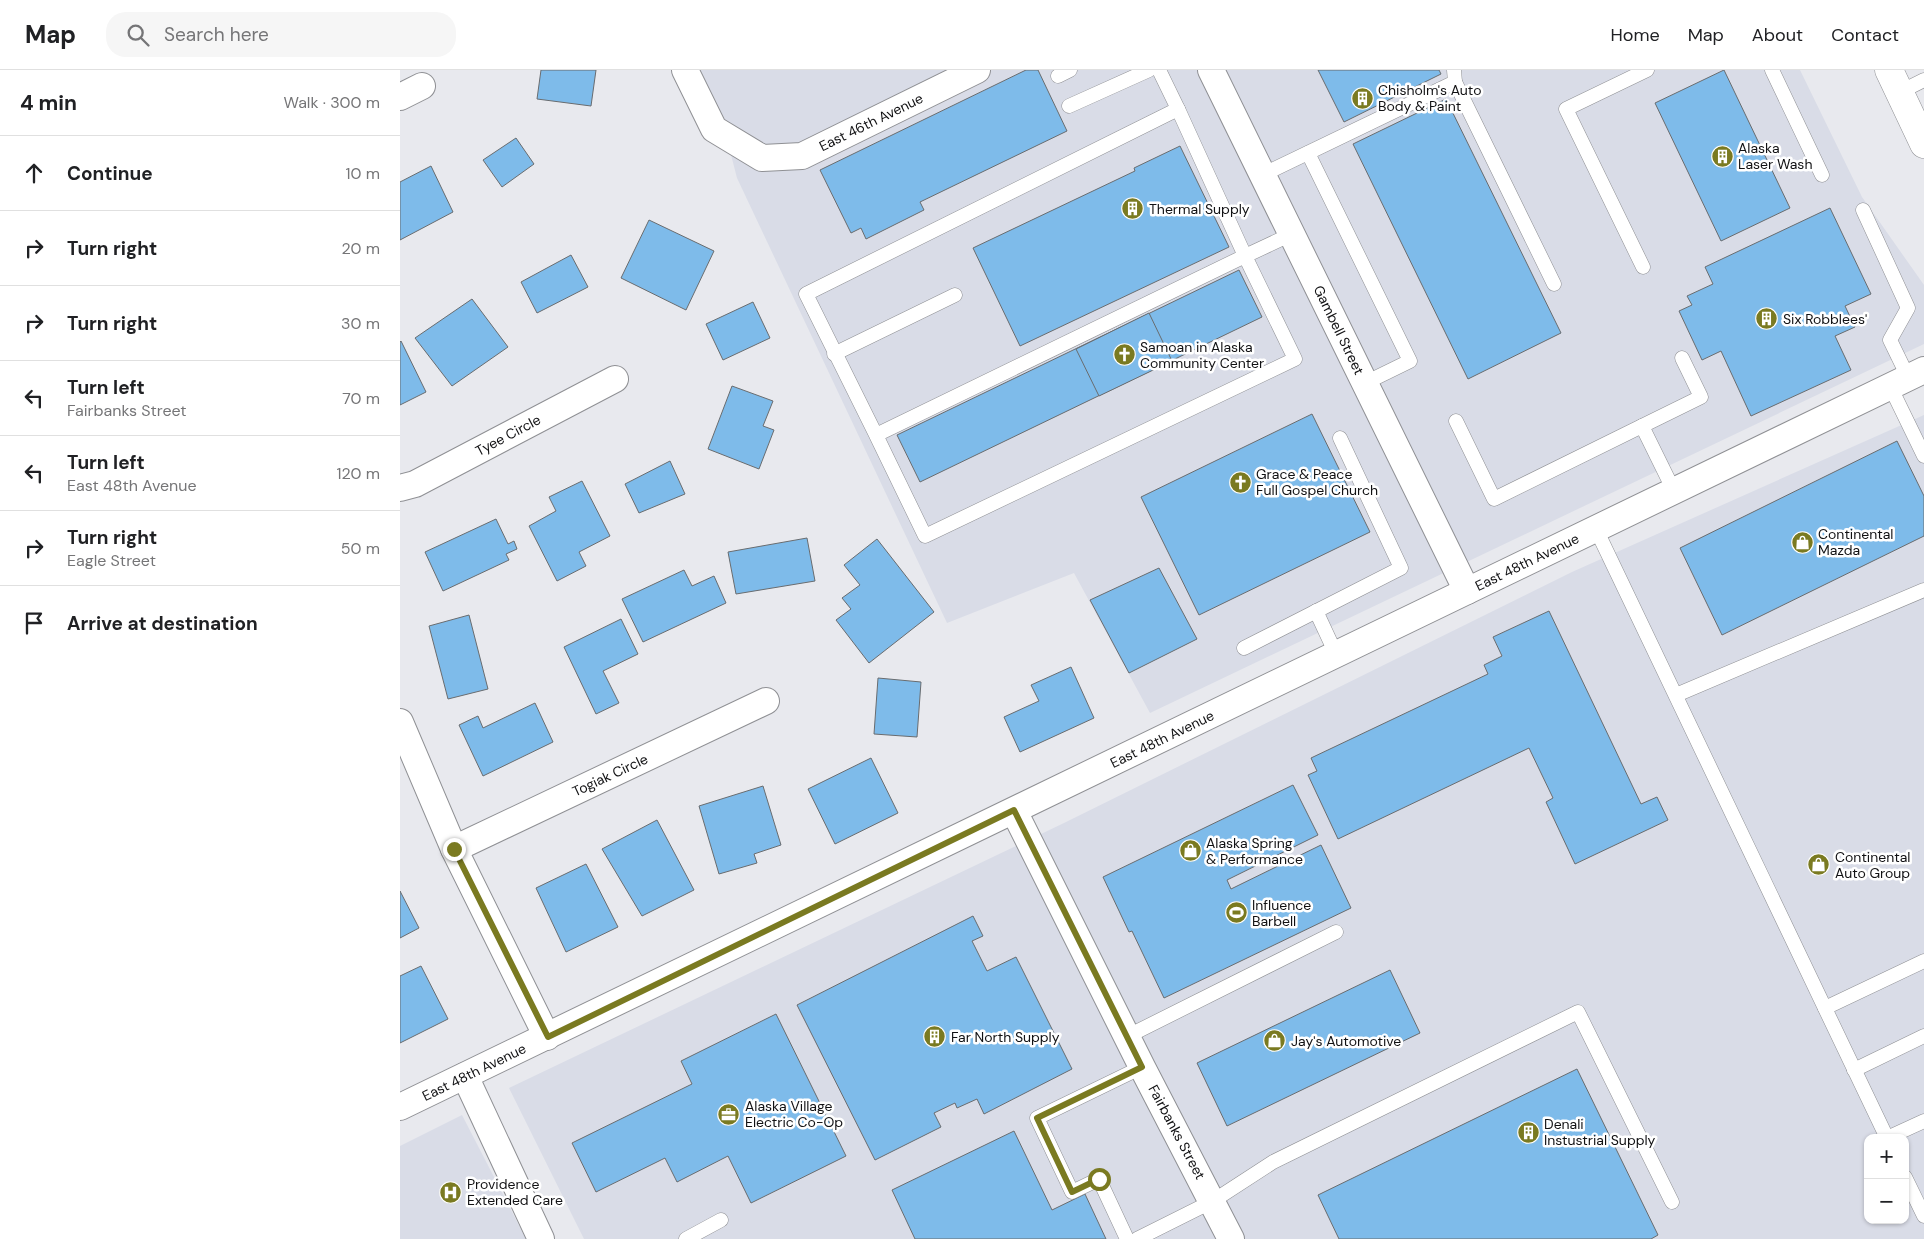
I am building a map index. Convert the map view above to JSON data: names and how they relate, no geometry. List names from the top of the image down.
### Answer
{
  "streets": {
    "street": [
      "East 46th Avenue",
      "Gambell Street",
      "Tyee Circle",
      "East 48th Avenue",
      "Togiak Circle",
      "Fairbanks Street"
    ]
  },
  "crossings": [
    ["Gambell Street", "East 48th Avenue"],
    ["East 48th Avenue", "Fairbanks Street"]
  ],
  "places": {
    "building": [
      "Chisholm's Auto Body & Paint",
      "Alaska Laser Wash",
      "Thermal Supply",
      "Six Robblees'",
      "Far North Supply",
      "Denali Instustrial Supply"
    ],
    "church": ["Samoan in Alaska Community Center", "Grace & Peace Full Gospel Church"],
    "shop": [
      "Continental Mazda",
      "Alaska Spring & Performance",
      "Continental Auto Group",
      "Jay's Automotive"
    ],
    "sports": ["Influence Barbell"],
    "office": ["Alaska Village Electric Co-Op"],
    "hospital": ["Providence Extended Care"]
  },
  "page": {
    "header": "Map",
    "search": "Search here",
    "nav": [
      "Home",
      "Map",
      "About",
      "Contact"
    ],
    "heading": ["4 min", "Walk · 300 m"],
    "list": [
      ["Continue", "10 m"],
      ["Turn right", "20 m"],
      ["Turn right", "30 m"],
      ["Turn left", "Fairbanks Street", "70 m"],
      ["Turn left", "East 48th Avenue", "120 m"],
      ["Turn right", "Eagle Street", "50 m"],
      "Arrive at destination"
    ],
    "map_buttons": ["+", "−"]
  }
}
